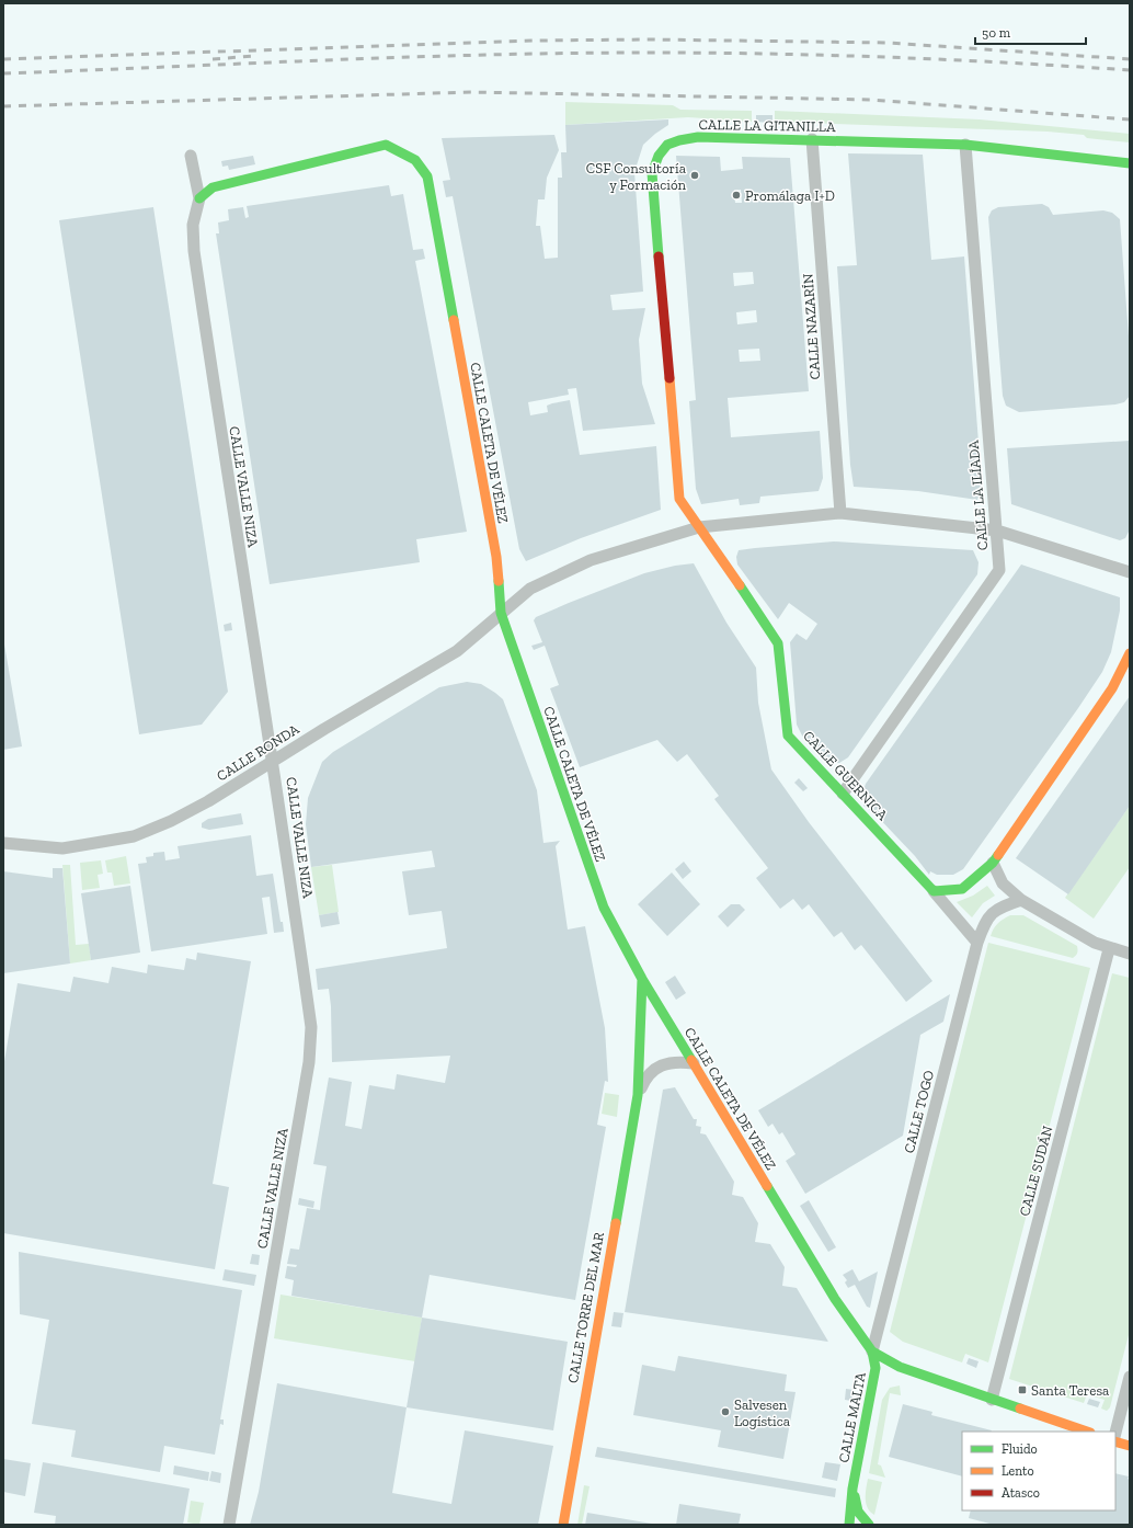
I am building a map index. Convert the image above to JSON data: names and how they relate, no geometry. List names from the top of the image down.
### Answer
{
  "streets": {
    "street": [
      "CALLE LA GITANILLA",
      "CALLE NAZARÍN",
      "CALLE CALETA DE VÉLEZ",
      "CALLE VALLE NIZA",
      "CALLE LA ILÍADA",
      "CALLE RONDA",
      "CALLE GUERNICA",
      "CALLE TOGO",
      "CALLE SUDÁN",
      "CALLE TORRE DEL MAR",
      "CALLE MALTA"
    ]
  },
  "crossings": [
    ["CALLE LA GITANILLA", "CALLE NAZARÍN"],
    ["CALLE LA GITANILLA", "CALLE LA ILÍADA"],
    ["CALLE LA GITANILLA", "CALLE RONDA"],
    ["CALLE LA GITANILLA", "CALLE GUERNICA"],
    ["CALLE NAZARÍN", "CALLE RONDA"],
    ["CALLE CALETA DE VÉLEZ", "CALLE VALLE NIZA"],
    ["CALLE CALETA DE VÉLEZ", "CALLE RONDA"],
    ["CALLE CALETA DE VÉLEZ", "CALLE TOGO"],
    ["CALLE CALETA DE VÉLEZ", "CALLE SUDÁN"],
    ["CALLE CALETA DE VÉLEZ", "CALLE TORRE DEL MAR"],
    ["CALLE CALETA DE VÉLEZ", "CALLE MALTA"],
    ["CALLE VALLE NIZA", "CALLE RONDA"],
    ["CALLE LA ILÍADA", "CALLE RONDA"],
    ["CALLE LA ILÍADA", "CALLE GUERNICA"],
    ["CALLE RONDA", "CALLE GUERNICA"],
    ["CALLE GUERNICA", "CALLE TOGO"],
    ["CALLE TOGO", "CALLE MALTA"]
  ],
  "places": {
    "other": ["CSF Consultoría y Formación", "Promálaga I+D", "Salvesen Logística"],
    "transit": ["Santa Teresa"]
  },
  "legend": ["Fluido", "Lento", "Atasco"],
  "scale_bar": "50 m"
}
